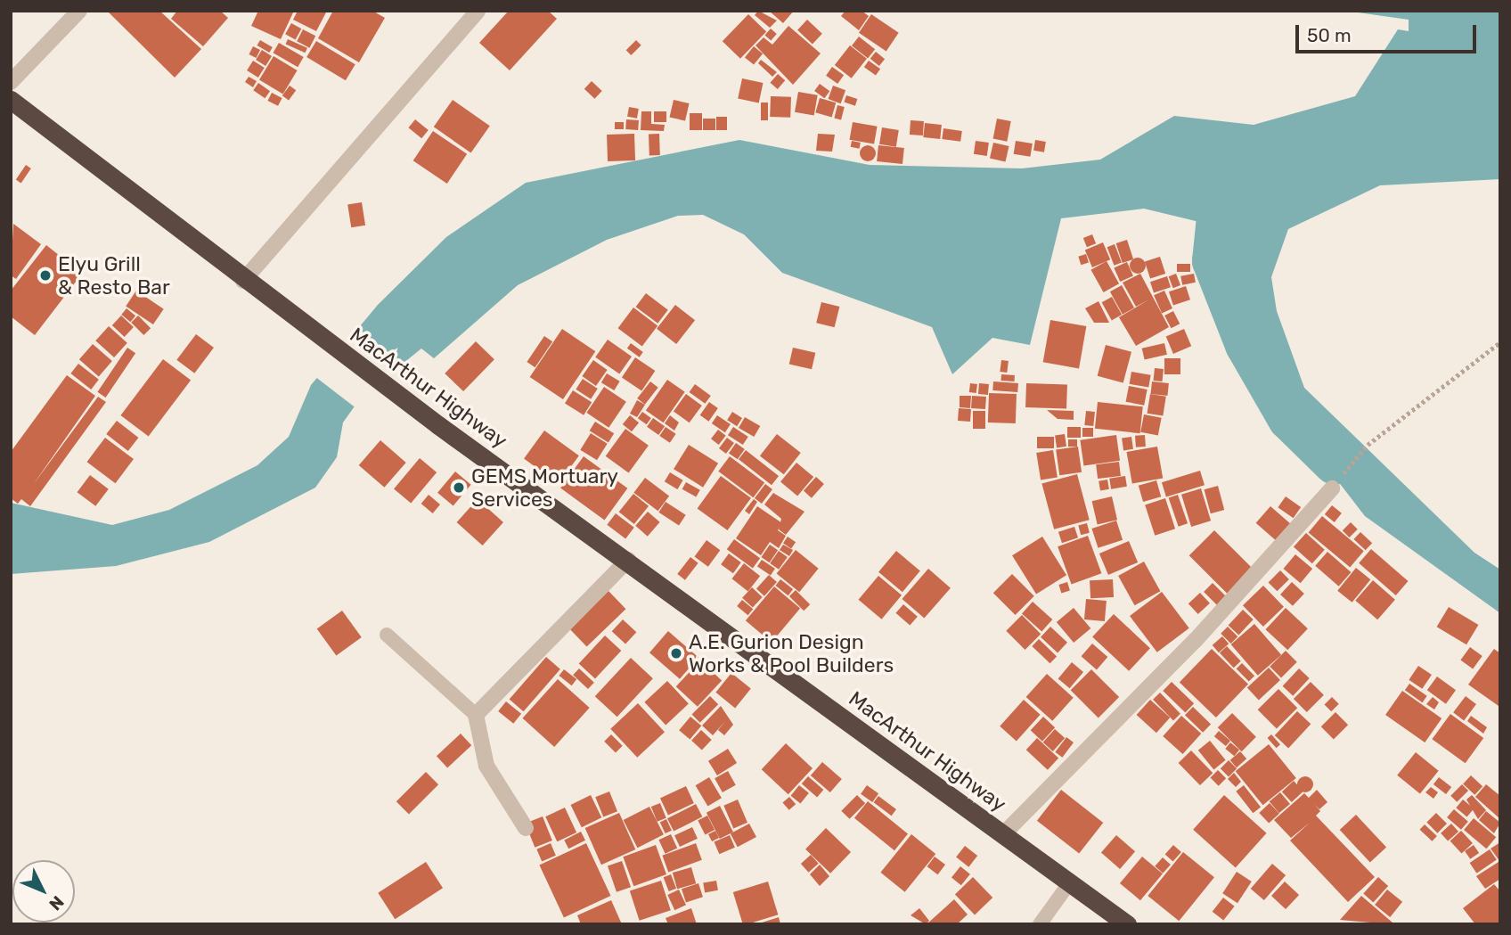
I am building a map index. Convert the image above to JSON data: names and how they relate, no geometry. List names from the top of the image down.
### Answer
{
  "streets": {
    "highway": ["MacArthur Highway"]
  },
  "places": ["Elyu Grill & Resto Bar", "GEMS Mortuary Services", "A.E. Gurion Design Works & Pool Builders"],
  "scale_bar": "50 m",
  "north": "bottom right"
}
